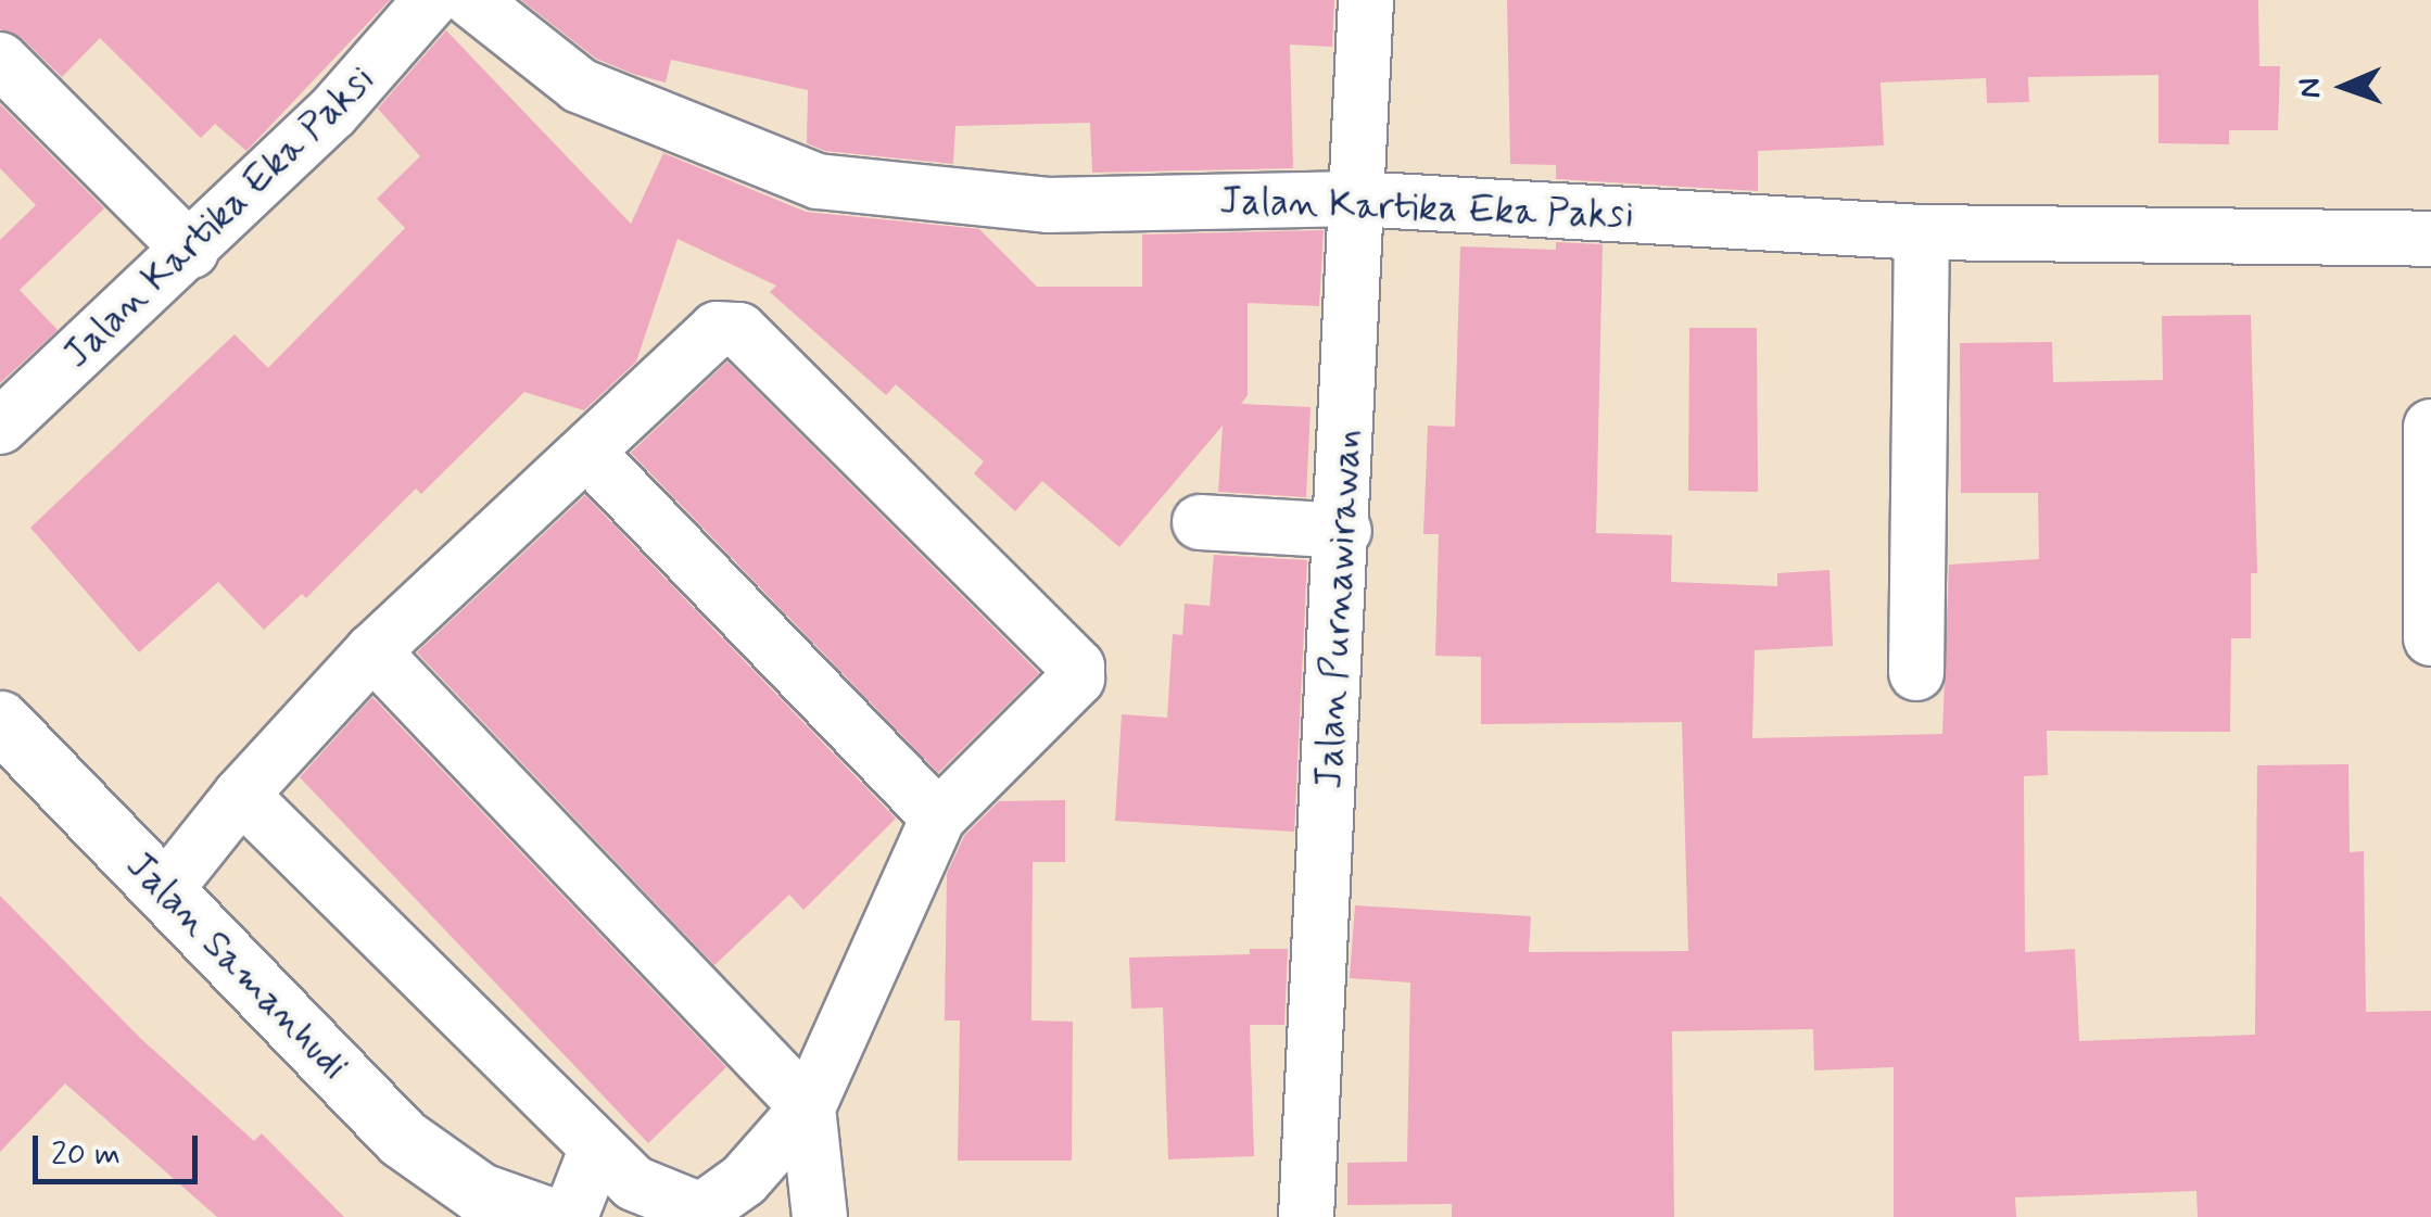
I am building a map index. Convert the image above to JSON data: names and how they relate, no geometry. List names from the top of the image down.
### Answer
{
  "streets": {
    "street": ["Jalan Kartika Eka Paksi", "Jalan Purnawirawan", "Jalan Samanhudi"]
  },
  "crossings": [
    ["Jalan Kartika Eka Paksi", "Jalan Purnawirawan"]
  ],
  "scale_bar": "20 m",
  "north": "left"
}
